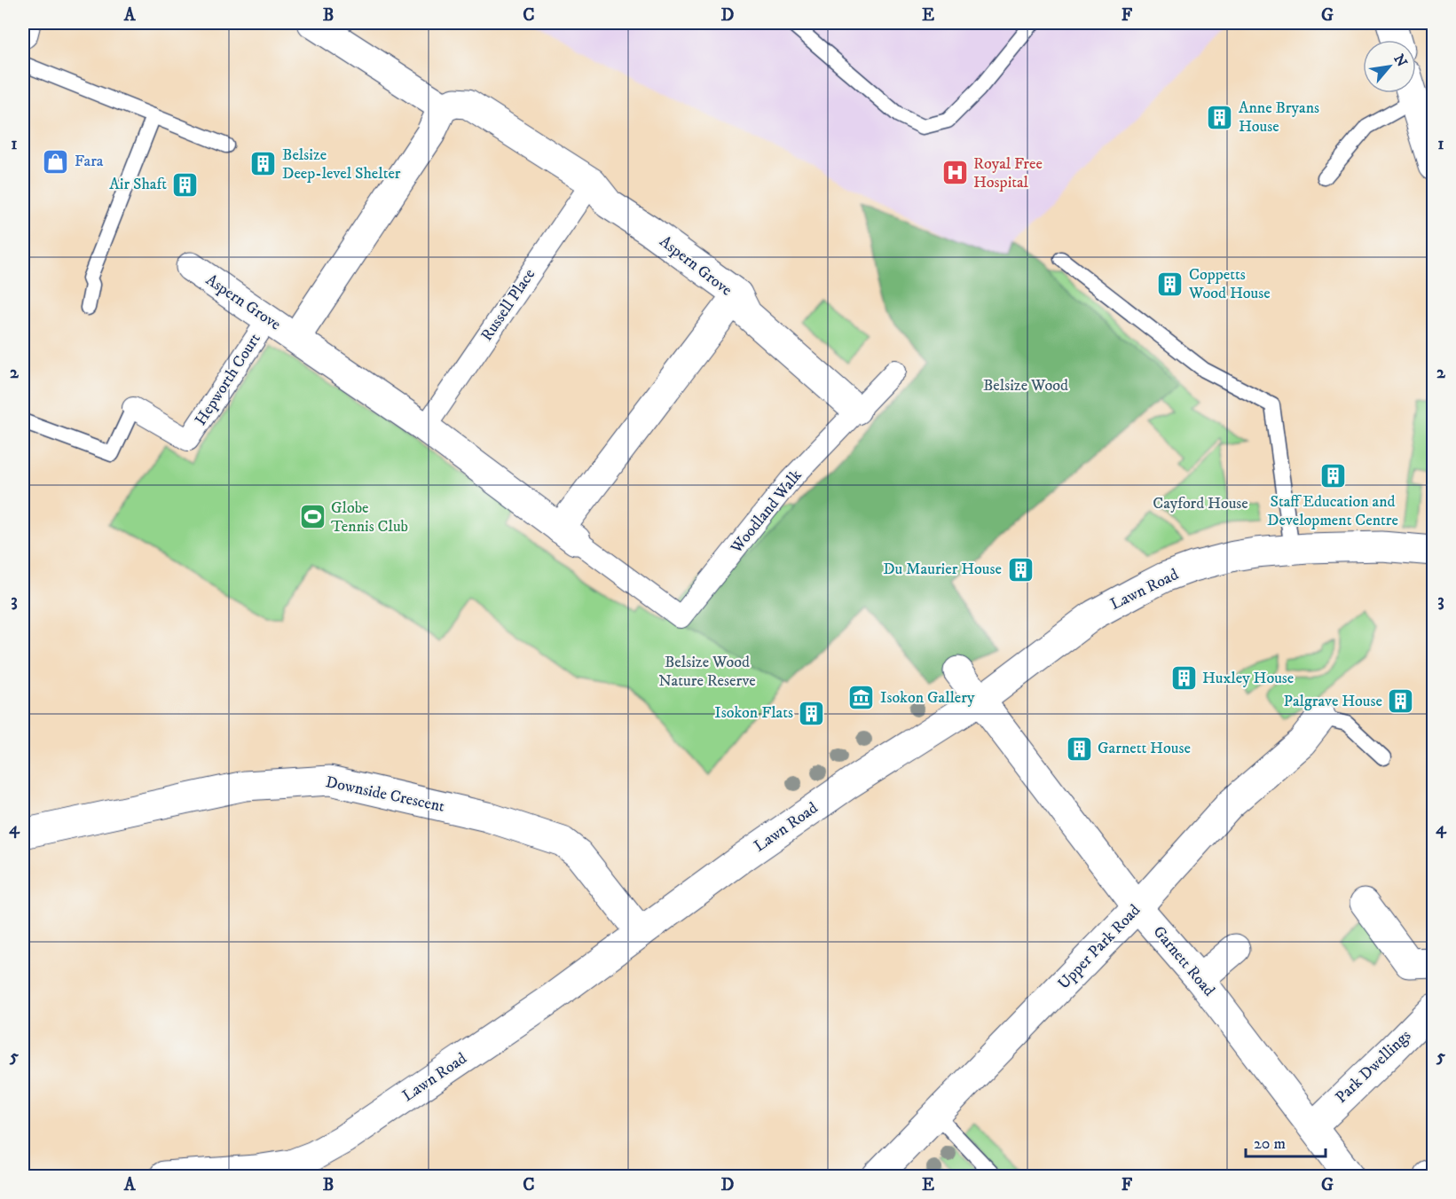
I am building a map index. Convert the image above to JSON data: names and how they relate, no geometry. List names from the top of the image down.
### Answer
{
  "streets": {
    "street": [
      "Aspern Grove",
      "Russell Place",
      "Hepworth Court",
      "Woodland Walk",
      "Lawn Road",
      "Downside Crescent",
      "Upper Park Road",
      "Garnett Road",
      "Park Dwellings"
    ]
  },
  "crossings": [
    ["Aspern Grove", "Russell Place"],
    ["Aspern Grove", "Hepworth Court"],
    ["Aspern Grove", "Woodland Walk"],
    ["Lawn Road", "Downside Crescent"],
    ["Lawn Road", "Garnett Road"],
    ["Upper Park Road", "Garnett Road"],
    ["Garnett Road", "Park Dwellings"]
  ],
  "parks": ["Belsize Wood", "Cayford House", "Belsize Wood Nature Reserve"],
  "places": {
    "building": [
      "Anne Bryans House",
      "Belsize Deep-level Shelter",
      "Air Shaft",
      "Coppetts Wood House",
      "Staff Education and Development Centre",
      "Du Maurier House",
      "Huxley House",
      "Palgrave House",
      "Isokon Flats",
      "Garnett House"
    ],
    "shop": ["Fara"],
    "hospital": ["Royal Free Hospital"],
    "sports": ["Globe Tennis Club"],
    "museum": ["Isokon Gallery"]
  },
  "scale_bar": "20 m",
  "north": "top right",
  "grid": {
    "columns": [
      "A",
      "B",
      "C",
      "D",
      "E",
      "F",
      "G"
    ],
    "rows": [
      "1",
      "2",
      "3",
      "4",
      "5"
    ]
  }
}
